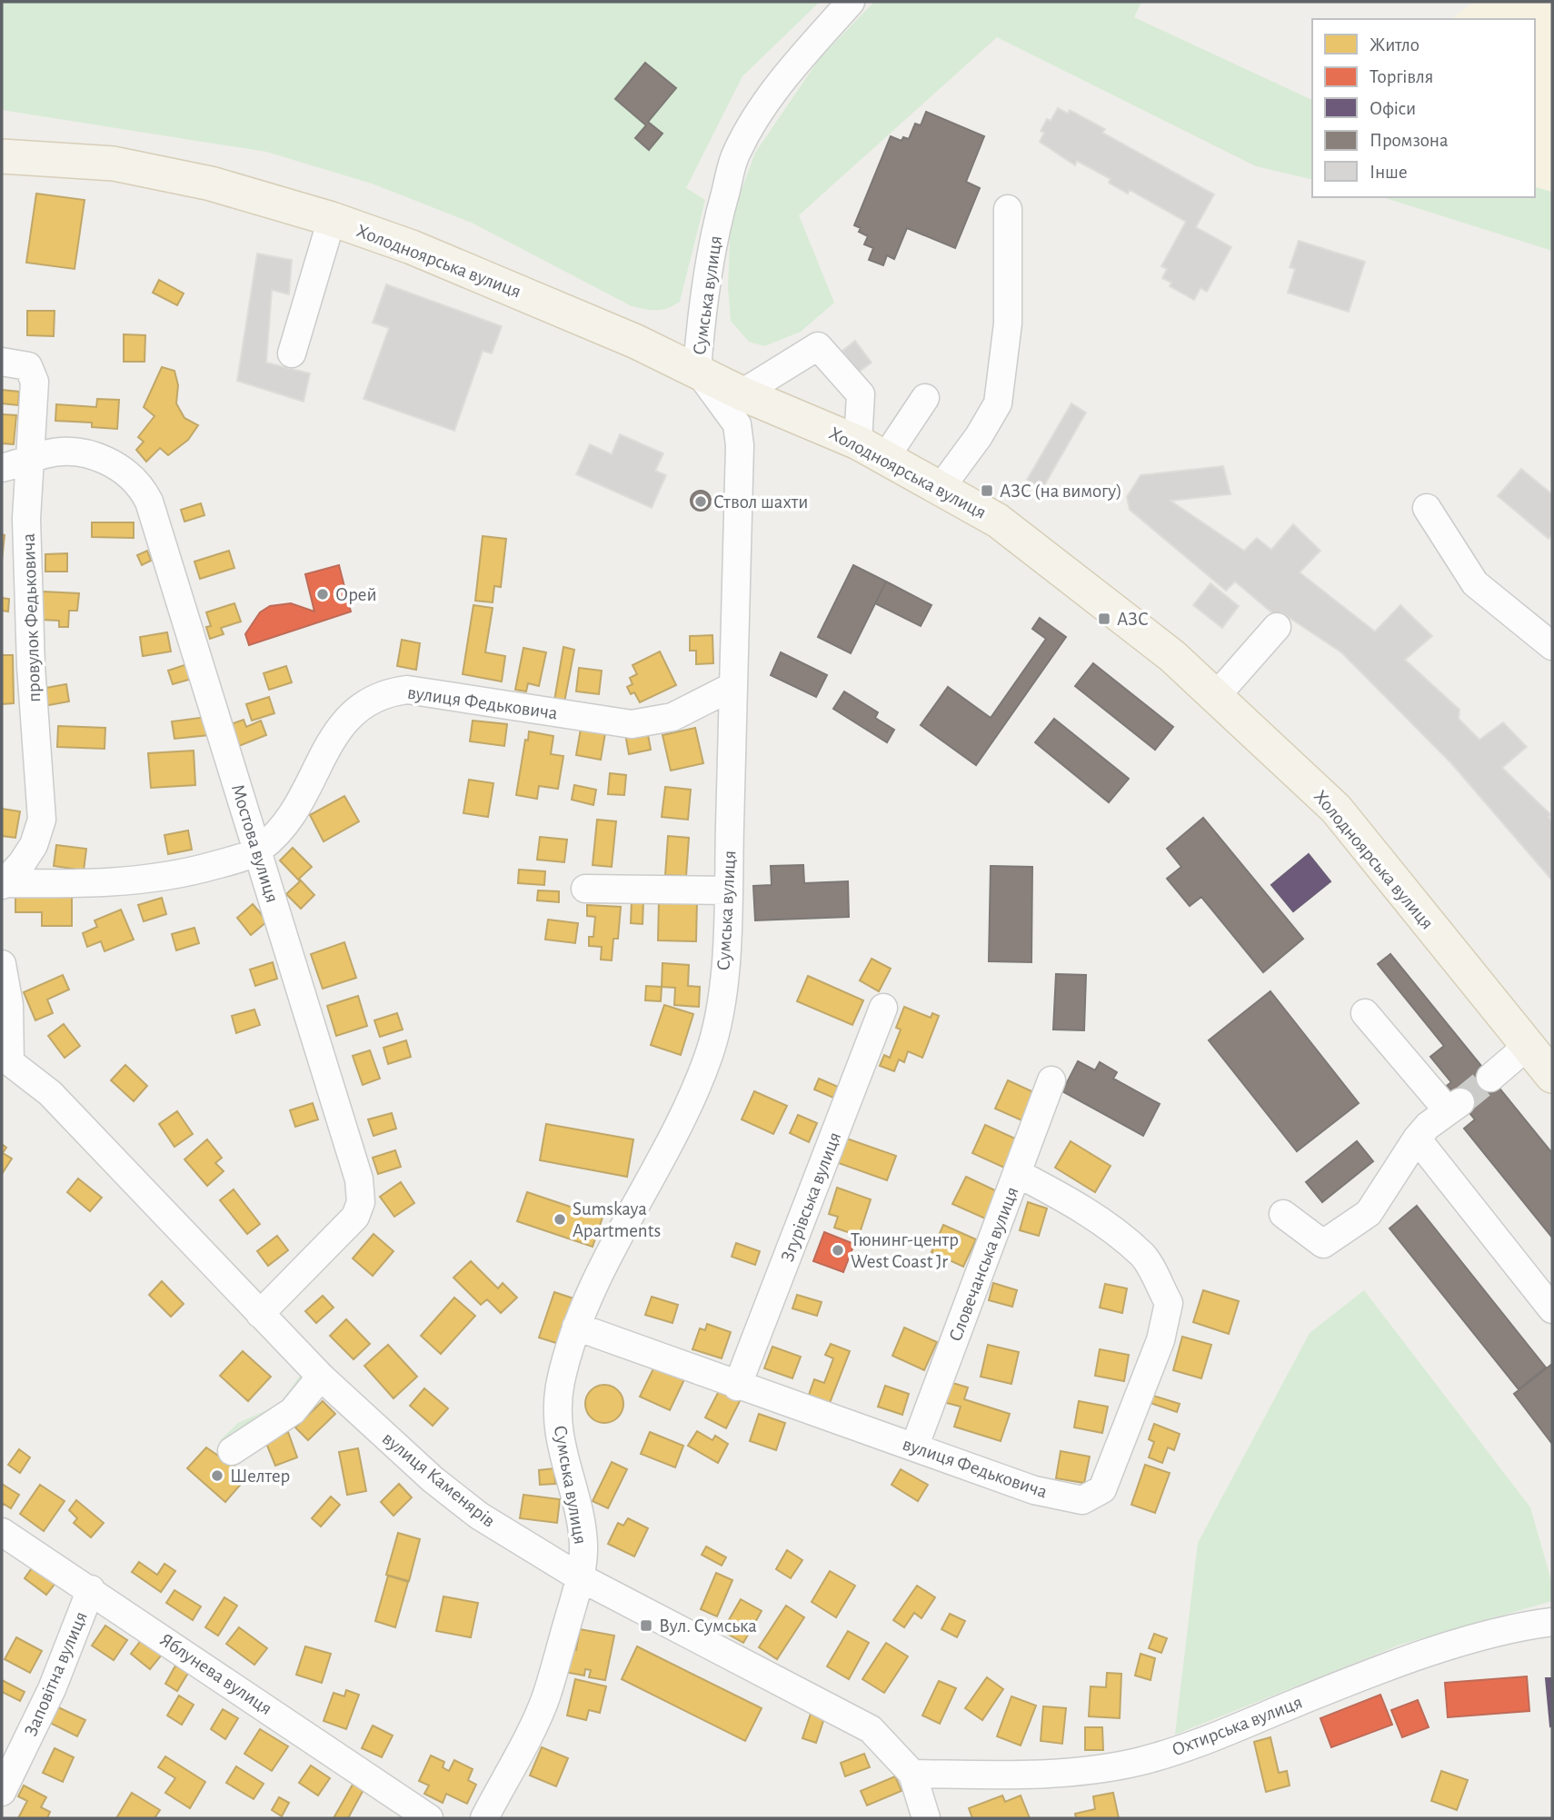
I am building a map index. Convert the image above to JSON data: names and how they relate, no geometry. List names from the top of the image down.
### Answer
{
  "streets": {
    "main road": ["Холодноярська вулиця"],
    "street": [
      "Сумська вулиця",
      "провулок Федьковича",
      "вулиця Федьковича",
      "Мостова вулиця",
      "Згурівська вулиця",
      "Словечанська вулиця",
      "вулиця Каменярів",
      "Заповітна вулиця",
      "Яблунева вулиця",
      "Охтирська вулиця"
    ]
  },
  "crossings": [
    ["Холодноярська вулиця", "Сумська вулиця"],
    ["Сумська вулиця", "вулиця Федьковича"],
    ["Сумська вулиця", "вулиця Каменярів"],
    ["провулок Федьковича", "вулиця Федьковича"],
    ["провулок Федьковича", "Мостова вулиця"],
    ["вулиця Федьковича", "Мостова вулиця"],
    ["вулиця Федьковича", "Згурівська вулиця"],
    ["вулиця Федьковича", "Словечанська вулиця"],
    ["Мостова вулиця", "вулиця Каменярів"],
    ["вулиця Каменярів", "Охтирська вулиця"],
    ["Заповітна вулиця", "Яблунева вулиця"]
  ],
  "places": {
    "transit": ["АЗС (на вимогу)", "АЗС", "Вул. Сумська"],
    "other": [
      "Ствол шахти",
      "Орей",
      "Sumskaya Apartments",
      "Тюнинг-центр West Coast Jr",
      "Шелтер"
    ]
  },
  "legend": [
    "Житло",
    "Торгівля",
    "Офіси",
    "Промзона",
    "Інше"
  ]
}
